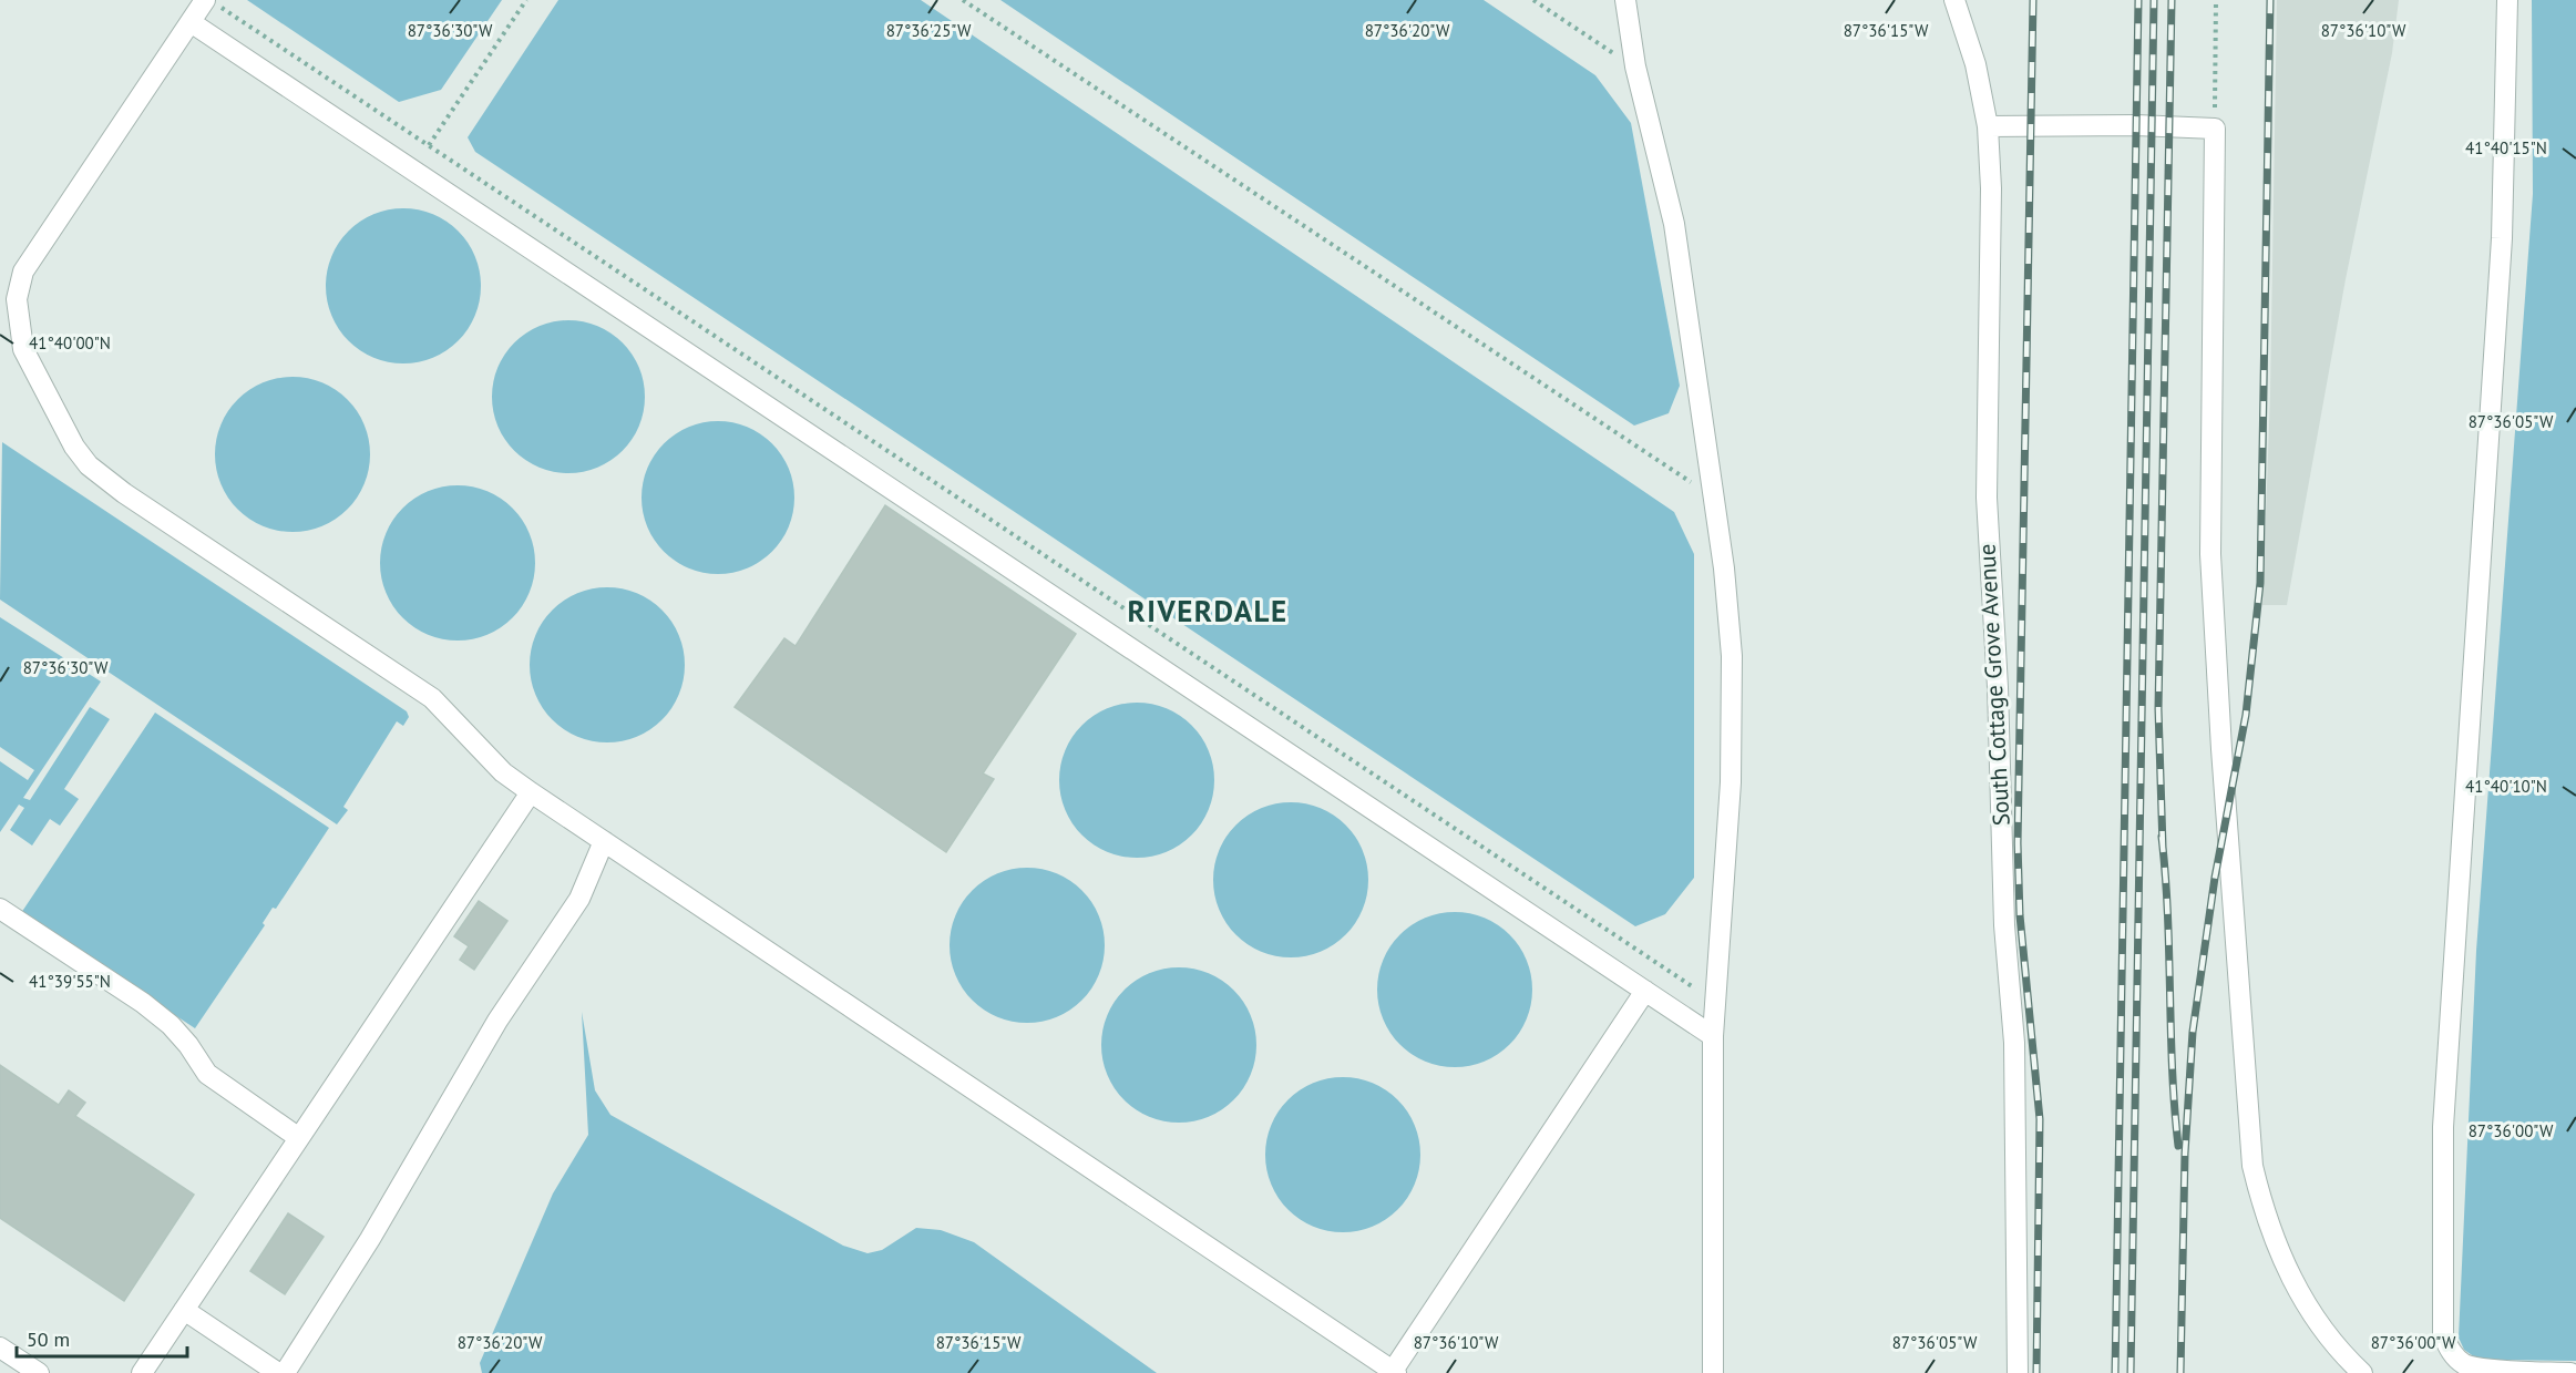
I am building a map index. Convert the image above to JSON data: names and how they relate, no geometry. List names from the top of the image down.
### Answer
{
  "streets": {
    "street": ["South Cottage Grove Avenue"]
  },
  "districts": ["RIVERDALE"],
  "scale_bar": "50 m",
  "coordinates": [
    "87°36'30\"W",
    "87°36'25\"W",
    "87°36'20\"W",
    "87°36'15\"W",
    "87°36'10\"W",
    "41°40'15\"N",
    "41°40'00\"N",
    "87°36'05\"W",
    "41°40'10\"N",
    "41°39'55\"N",
    "87°36'00\"W"
  ]
}
